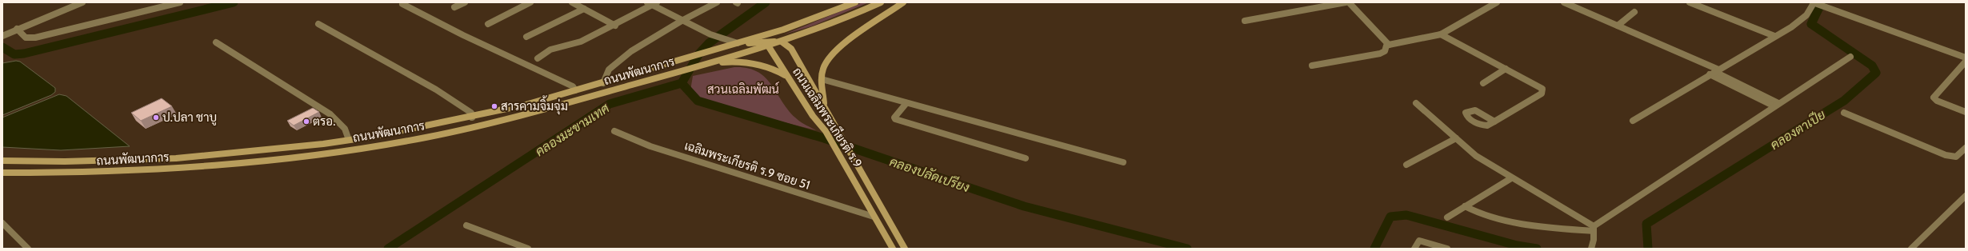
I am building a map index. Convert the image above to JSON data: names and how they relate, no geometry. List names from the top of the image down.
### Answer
{
  "streets": {
    "main road": ["ถนนพัฒนาการ", "ถนนเฉลิมพระเกียรติ ร.9"],
    "street": ["เฉลิมพระเกียรติ ร.9 ซอย 51"]
  },
  "crossings": [
    ["ถนนพัฒนาการ", "ถนนเฉลิมพระเกียรติ ร.9"],
    ["ถนนเฉลิมพระเกียรติ ร.9", "เฉลิมพระเกียรติ ร.9 ซอย 51"]
  ],
  "water": ["คลองมะขามเทศ", "คลองตาเปีย", "คลองปลัดเปรียง"],
  "parks": ["สวนเฉลิมพัฒน์"],
  "places": ["สารคามจิ้มจุ่ม", "ป.ปลา ชาบู", "ตรอ."]
}
